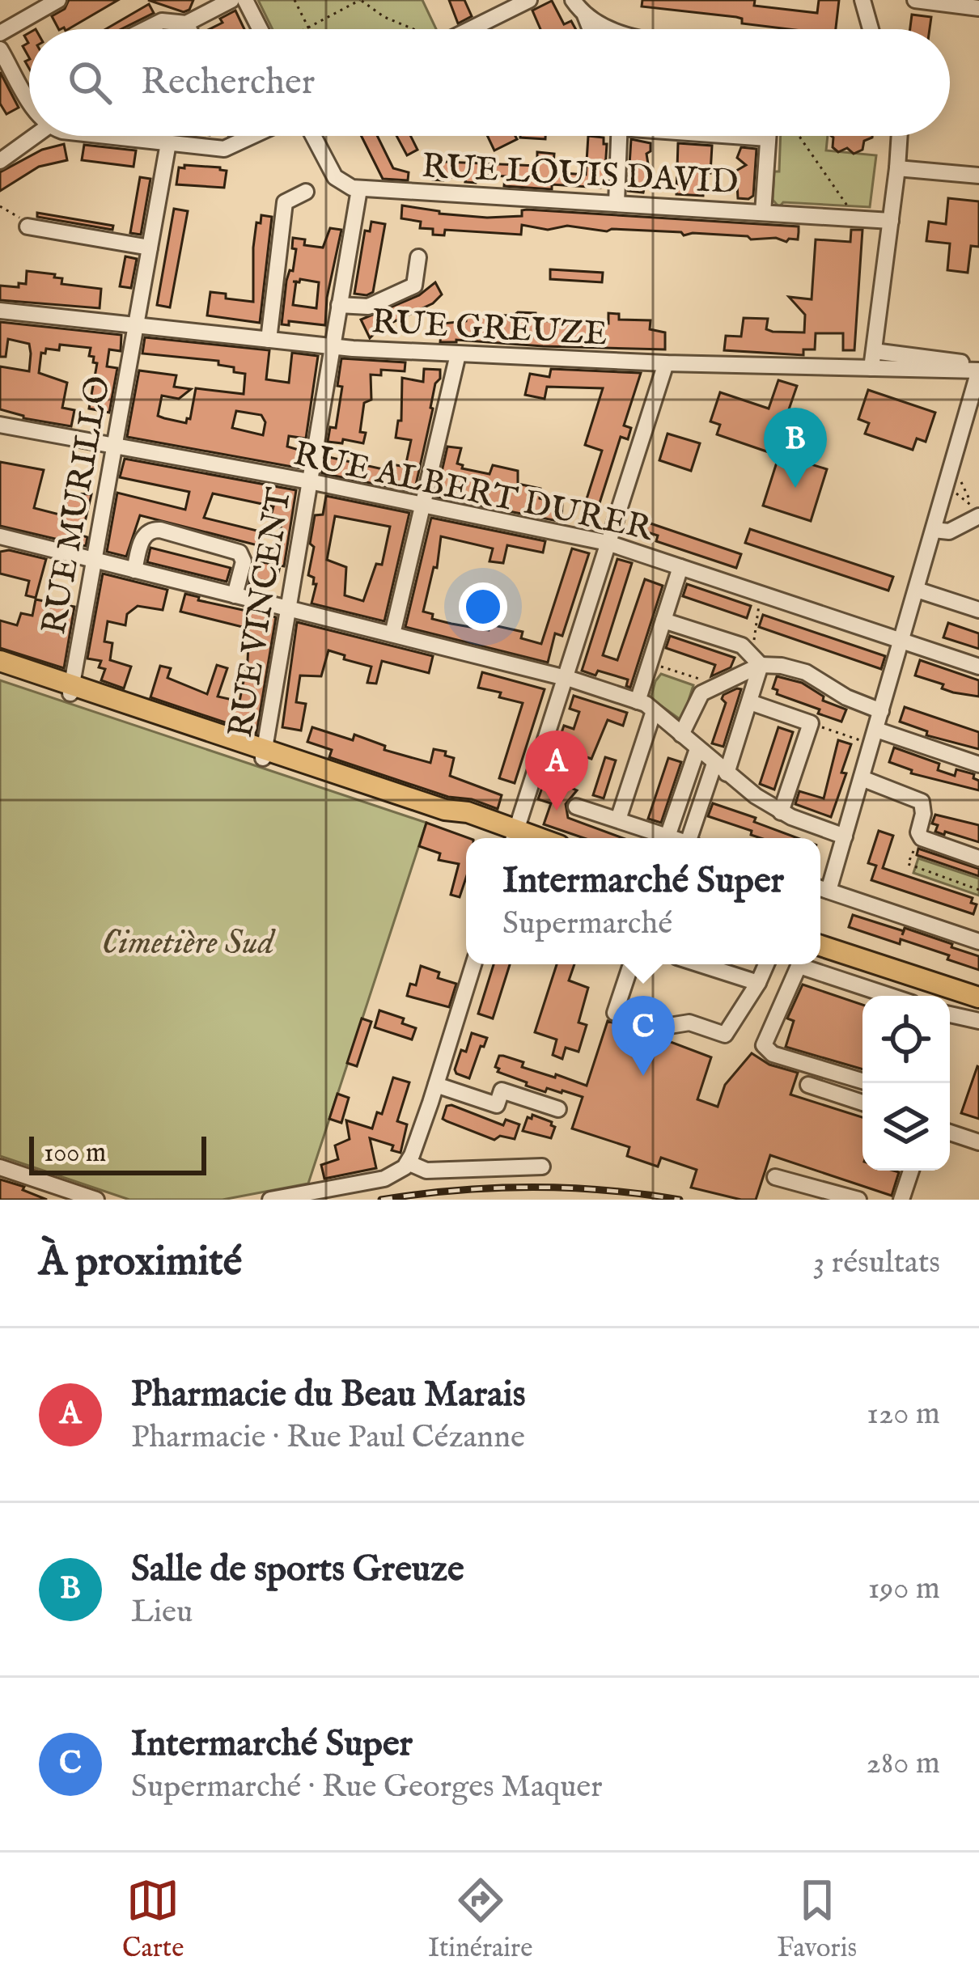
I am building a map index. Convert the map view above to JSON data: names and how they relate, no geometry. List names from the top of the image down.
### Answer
{
  "streets": {
    "street": [
      "RUE LOUIS DAVID",
      "RUE GREUZE",
      "RUE ALBERT DURER",
      "RUE MURILLO",
      "RUE VINCENT"
    ]
  },
  "crossings": [
    ["RUE LOUIS DAVID", "RUE VINCENT"],
    ["RUE GREUZE", "RUE MURILLO"],
    ["RUE GREUZE", "RUE VINCENT"],
    ["RUE ALBERT DURER", "RUE MURILLO"],
    ["RUE ALBERT DURER", "RUE VINCENT"]
  ],
  "parks": ["Cimetière Sud"],
  "scale_bar": "100 m",
  "page": {
    "search": "Rechercher",
    "pins": ["B", "A", "C"],
    "popup": ["Intermarché Super", "Supermarché"],
    "scale": "100 m",
    "heading": ["À proximité", "3 résultats"],
    "list": [
      {
        "mark": "A",
        "name": "Pharmacie du Beau Marais",
        "note": "Pharmacie · Rue Paul Cézanne",
        "value": "120 m"
      },
      {
        "mark": "B",
        "name": "Salle de sports Greuze",
        "note": "Lieu",
        "value": "190 m"
      },
      {
        "mark": "C",
        "name": "Intermarché Super",
        "note": "Supermarché · Rue Georges Maquer",
        "value": "280 m"
      }
    ],
    "nav": ["Carte", "Itinéraire", "Favoris"]
  }
}
